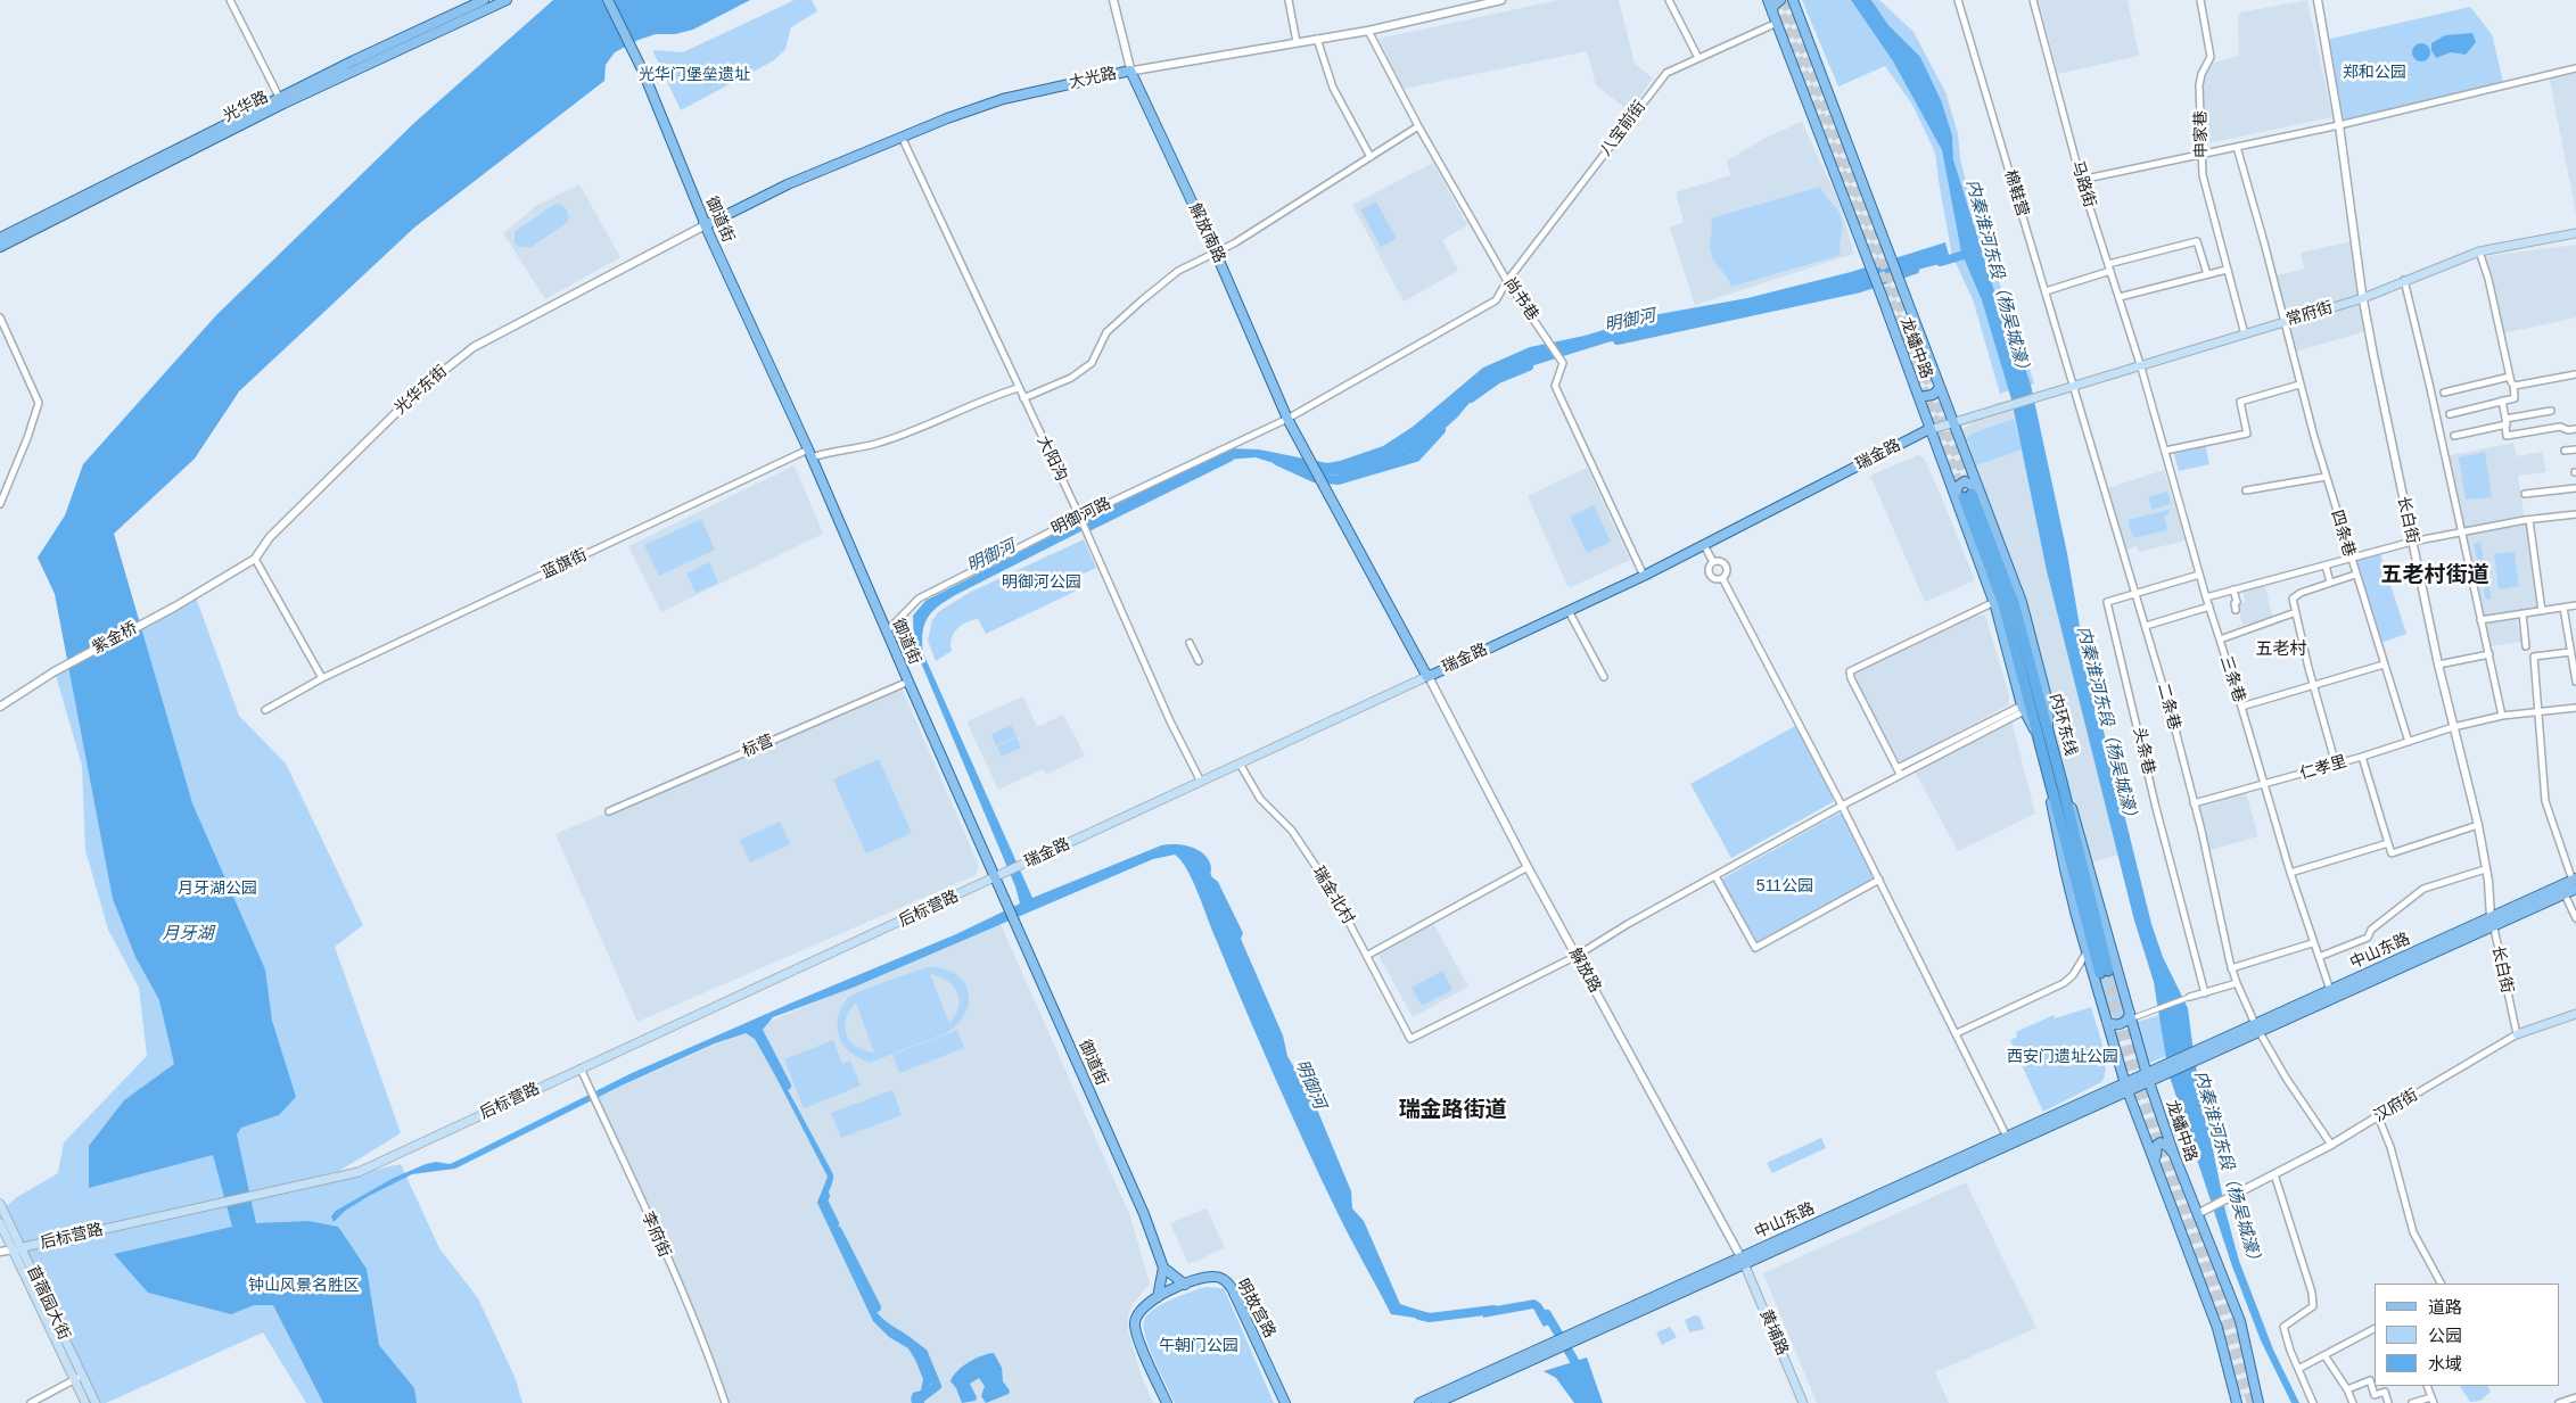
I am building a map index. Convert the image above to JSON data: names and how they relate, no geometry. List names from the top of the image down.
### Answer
{
  "streets": {
    "highway": ["内环东线"],
    "main road": [
      "光华路",
      "御道街",
      "常府街",
      "龙蟠中路",
      "瑞金路",
      "后标营路",
      "中山东路",
      "苜蓿园大街",
      "明故宫路",
      "黄埔路"
    ],
    "street": [
      "大光路",
      "八宝前街",
      "申家巷",
      "马路街",
      "棉鞋营",
      "解放南路",
      "尚书巷",
      "光华东街",
      "大阳沟",
      "明御河路",
      "长白街",
      "四条巷",
      "蓝旗街",
      "紫金桥",
      "三条巷",
      "二条巷",
      "标营",
      "头条巷",
      "仁孝里",
      "瑞金北村",
      "解放路",
      "汉府街",
      "李府街"
    ]
  },
  "crossings": [
    ["大光路", "解放南路"],
    ["大光路", "尚书巷"],
    ["大光路", "大阳沟"],
    ["八宝前街", "解放南路"],
    ["八宝前街", "尚书巷"],
    ["八宝前街", "龙蟠中路"],
    ["八宝前街", "明御河路"],
    ["申家巷", "常府街"],
    ["马路街", "常府街"],
    ["马路街", "三条巷"],
    ["棉鞋营", "常府街"],
    ["棉鞋营", "二条巷"],
    ["御道街", "光华东街"],
    ["御道街", "瑞金路"],
    ["御道街", "明御河路"],
    ["御道街", "蓝旗街"],
    ["御道街", "标营"],
    ["御道街", "后标营路"],
    ["御道街", "明故宫路"],
    ["解放南路", "明御河路"],
    ["尚书巷", "瑞金路"],
    ["常府街", "瑞金路"],
    ["常府街", "长白街"],
    ["常府街", "四条巷"],
    ["常府街", "三条巷"],
    ["常府街", "二条巷"],
    ["龙蟠中路", "瑞金路"],
    ["龙蟠中路", "内环东线"],
    ["龙蟠中路", "中山东路"],
    ["龙蟠中路", "汉府街"],
    ["光华东街", "紫金桥"],
    ["瑞金路", "大阳沟"],
    ["瑞金路", "瑞金北村"],
    ["瑞金路", "后标营路"],
    ["瑞金路", "解放路"],
    ["大阳沟", "明御河路"],
    ["大阳沟", "蓝旗街"],
    ["长白街", "仁孝里"],
    ["长白街", "中山东路"],
    ["长白街", "汉府街"],
    ["四条巷", "仁孝里"],
    ["三条巷", "头条巷"],
    ["三条巷", "仁孝里"],
    ["三条巷", "中山东路"],
    ["二条巷", "头条巷"],
    ["二条巷", "仁孝里"],
    ["二条巷", "中山东路"],
    ["二条巷", "汉府街"],
    ["瑞金北村", "解放路"],
    ["后标营路", "李府街"],
    ["后标营路", "苜蓿园大街"],
    ["中山东路", "解放路"],
    ["中山东路", "黄埔路"],
    ["解放路", "黄埔路"]
  ],
  "districts": ["五老村街道", "五老村", "瑞金路街道"],
  "water": ["内秦淮河东段（杨吴城濠）", "明御河", "月牙湖"],
  "parks": [
    "郑和公园",
    "光华门堡垒遗址",
    "明御河公园",
    "511公园",
    "月牙湖公园",
    "西安门遗址公园",
    "钟山风景名胜区",
    "午朝门公园"
  ],
  "legend": ["道路", "公园", "水域"]
}
